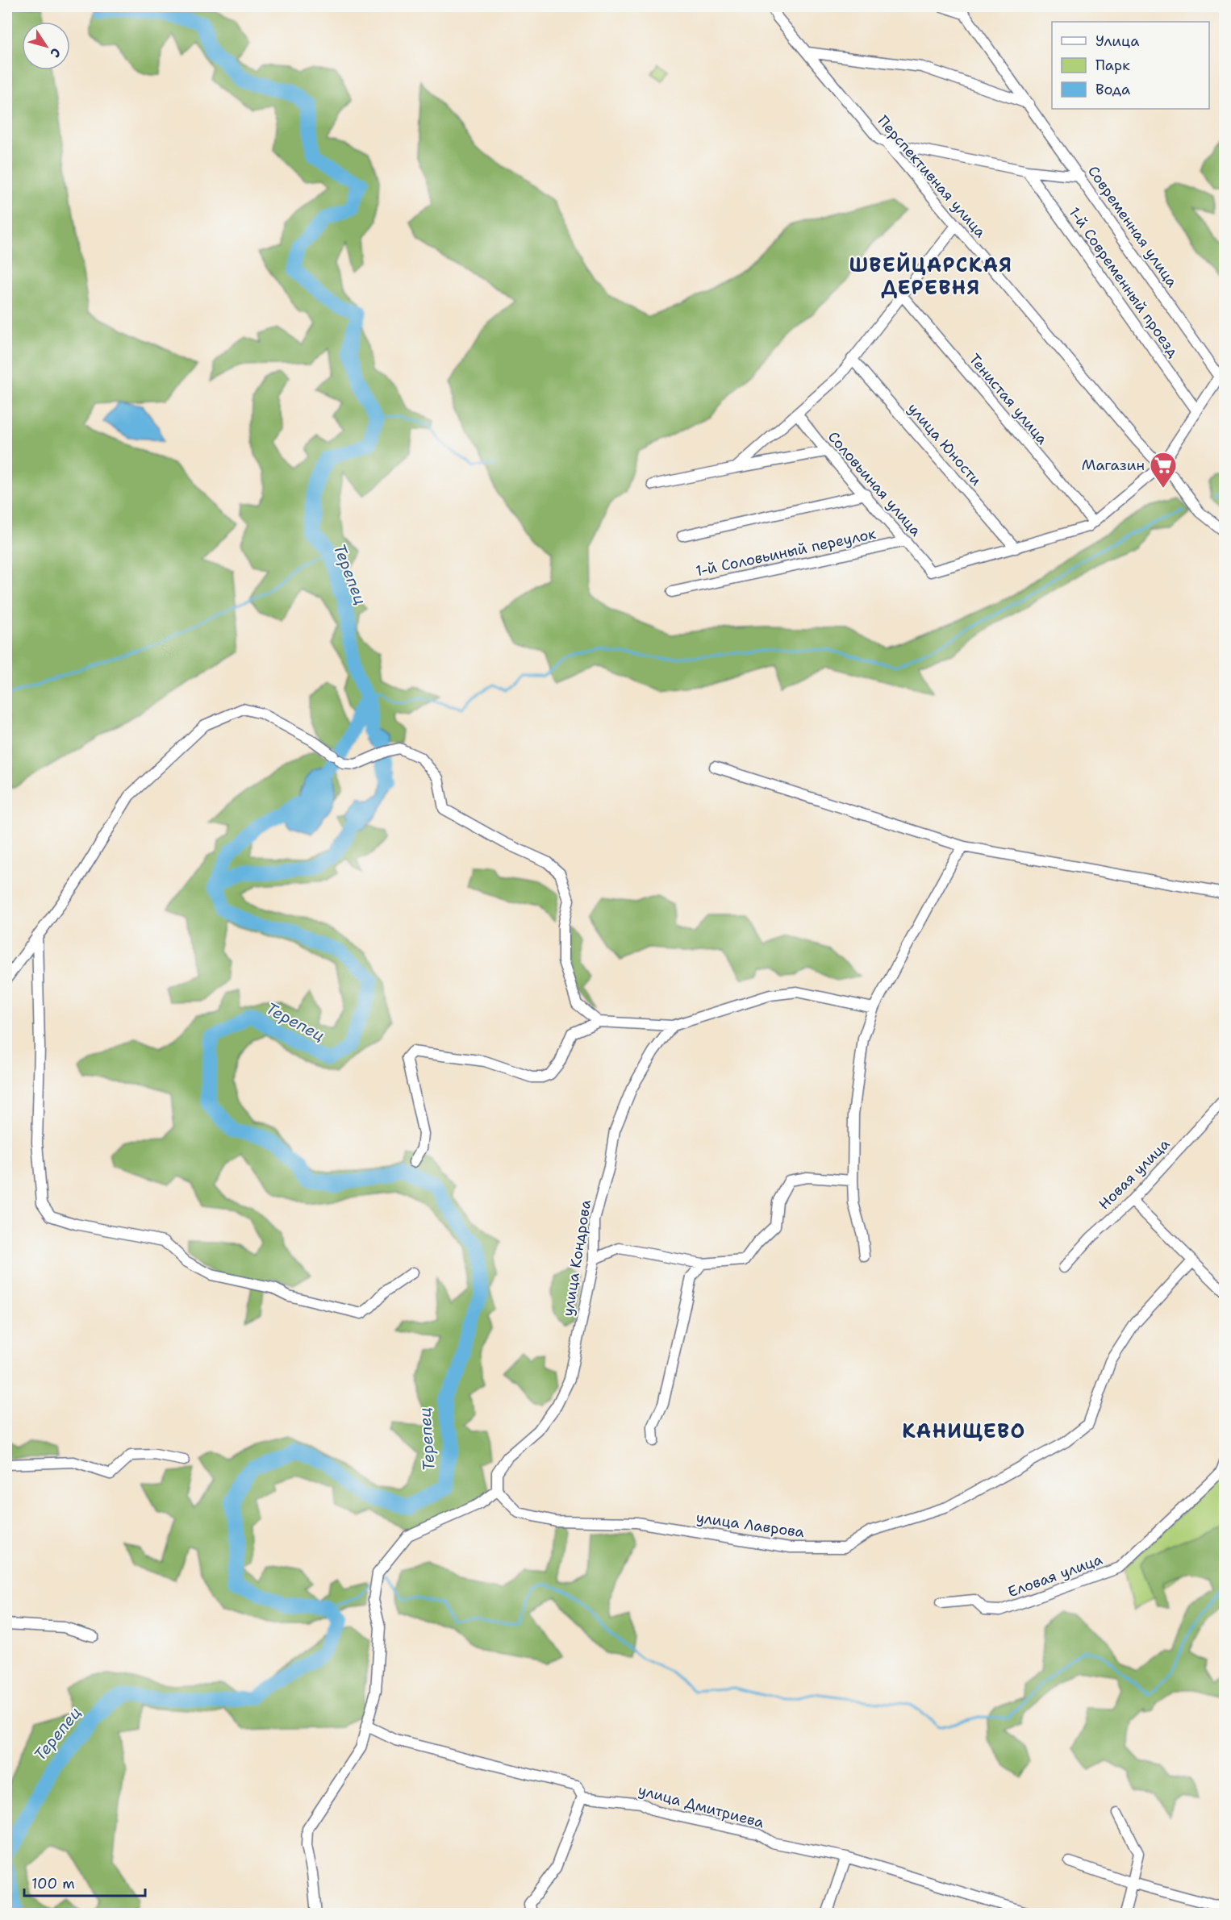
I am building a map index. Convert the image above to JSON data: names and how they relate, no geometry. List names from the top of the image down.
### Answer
{
  "streets": {
    "street": [
      "Перспективная улица",
      "Современная улица",
      "1-й Современный проезд",
      "Тенистая улица",
      "улица Юности",
      "Соловьиная улица",
      "1-й Соловьиный переулок",
      "Новая улица",
      "улица Кондрова",
      "улица Лаврова",
      "Еловая улица",
      "улица Дмитриева"
    ]
  },
  "crossings": [
    ["Перспективная улица", "Современная улица"],
    ["Современная улица", "1-й Современный проезд"],
    ["Современная улица", "Тенистая улица"],
    ["Современная улица", "улица Юности"],
    ["Современная улица", "Соловьиная улица"],
    ["Соловьиная улица", "1-й Соловьиный переулок"],
    ["улица Кондрова", "улица Лаврова"]
  ],
  "districts": ["ШВЕЙЦАРСКАЯ ДЕРЕВНЯ", "КАНИЩЕВО"],
  "water": ["Терепец"],
  "places": {
    "supermarket": ["Магазин"]
  },
  "legend": ["Улица", "Парк", "Вода"],
  "scale_bar": "100 m",
  "north": "bottom right"
}
